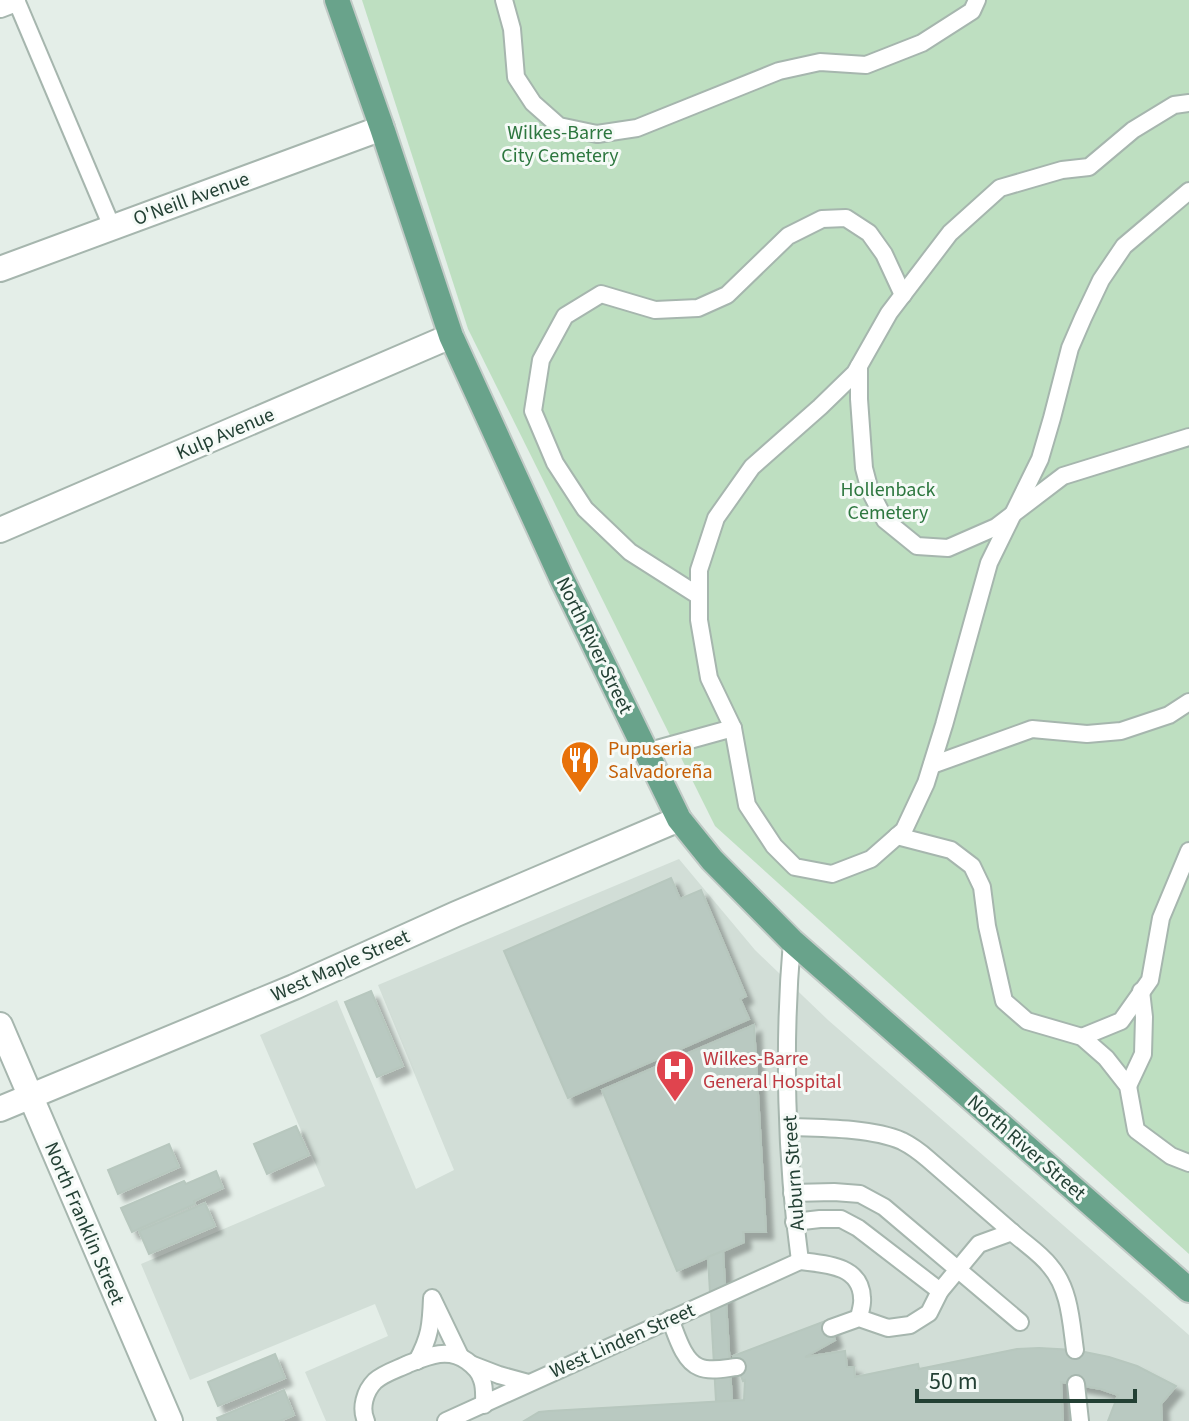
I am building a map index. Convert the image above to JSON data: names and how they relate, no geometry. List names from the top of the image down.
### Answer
{
  "streets": {
    "main road": ["North River Street"],
    "street": [
      "O'Neill Avenue",
      "Kulp Avenue",
      "West Maple Street",
      "North Franklin Street"
    ],
    "lane": ["Auburn Street", "West Linden Street"]
  },
  "crossings": [
    ["O'Neill Avenue", "North River Street"],
    ["Kulp Avenue", "North River Street"],
    ["North River Street", "West Maple Street"],
    ["North River Street", "Auburn Street"],
    ["West Maple Street", "North Franklin Street"],
    ["Auburn Street", "West Linden Street"]
  ],
  "parks": ["Wilkes-Barre City Cemetery", "Hollenback Cemetery"],
  "places": {
    "restaurant": ["Pupuseria Salvadoreña"],
    "hospital": ["Wilkes-Barre General Hospital"]
  },
  "scale_bar": "50 m"
}
